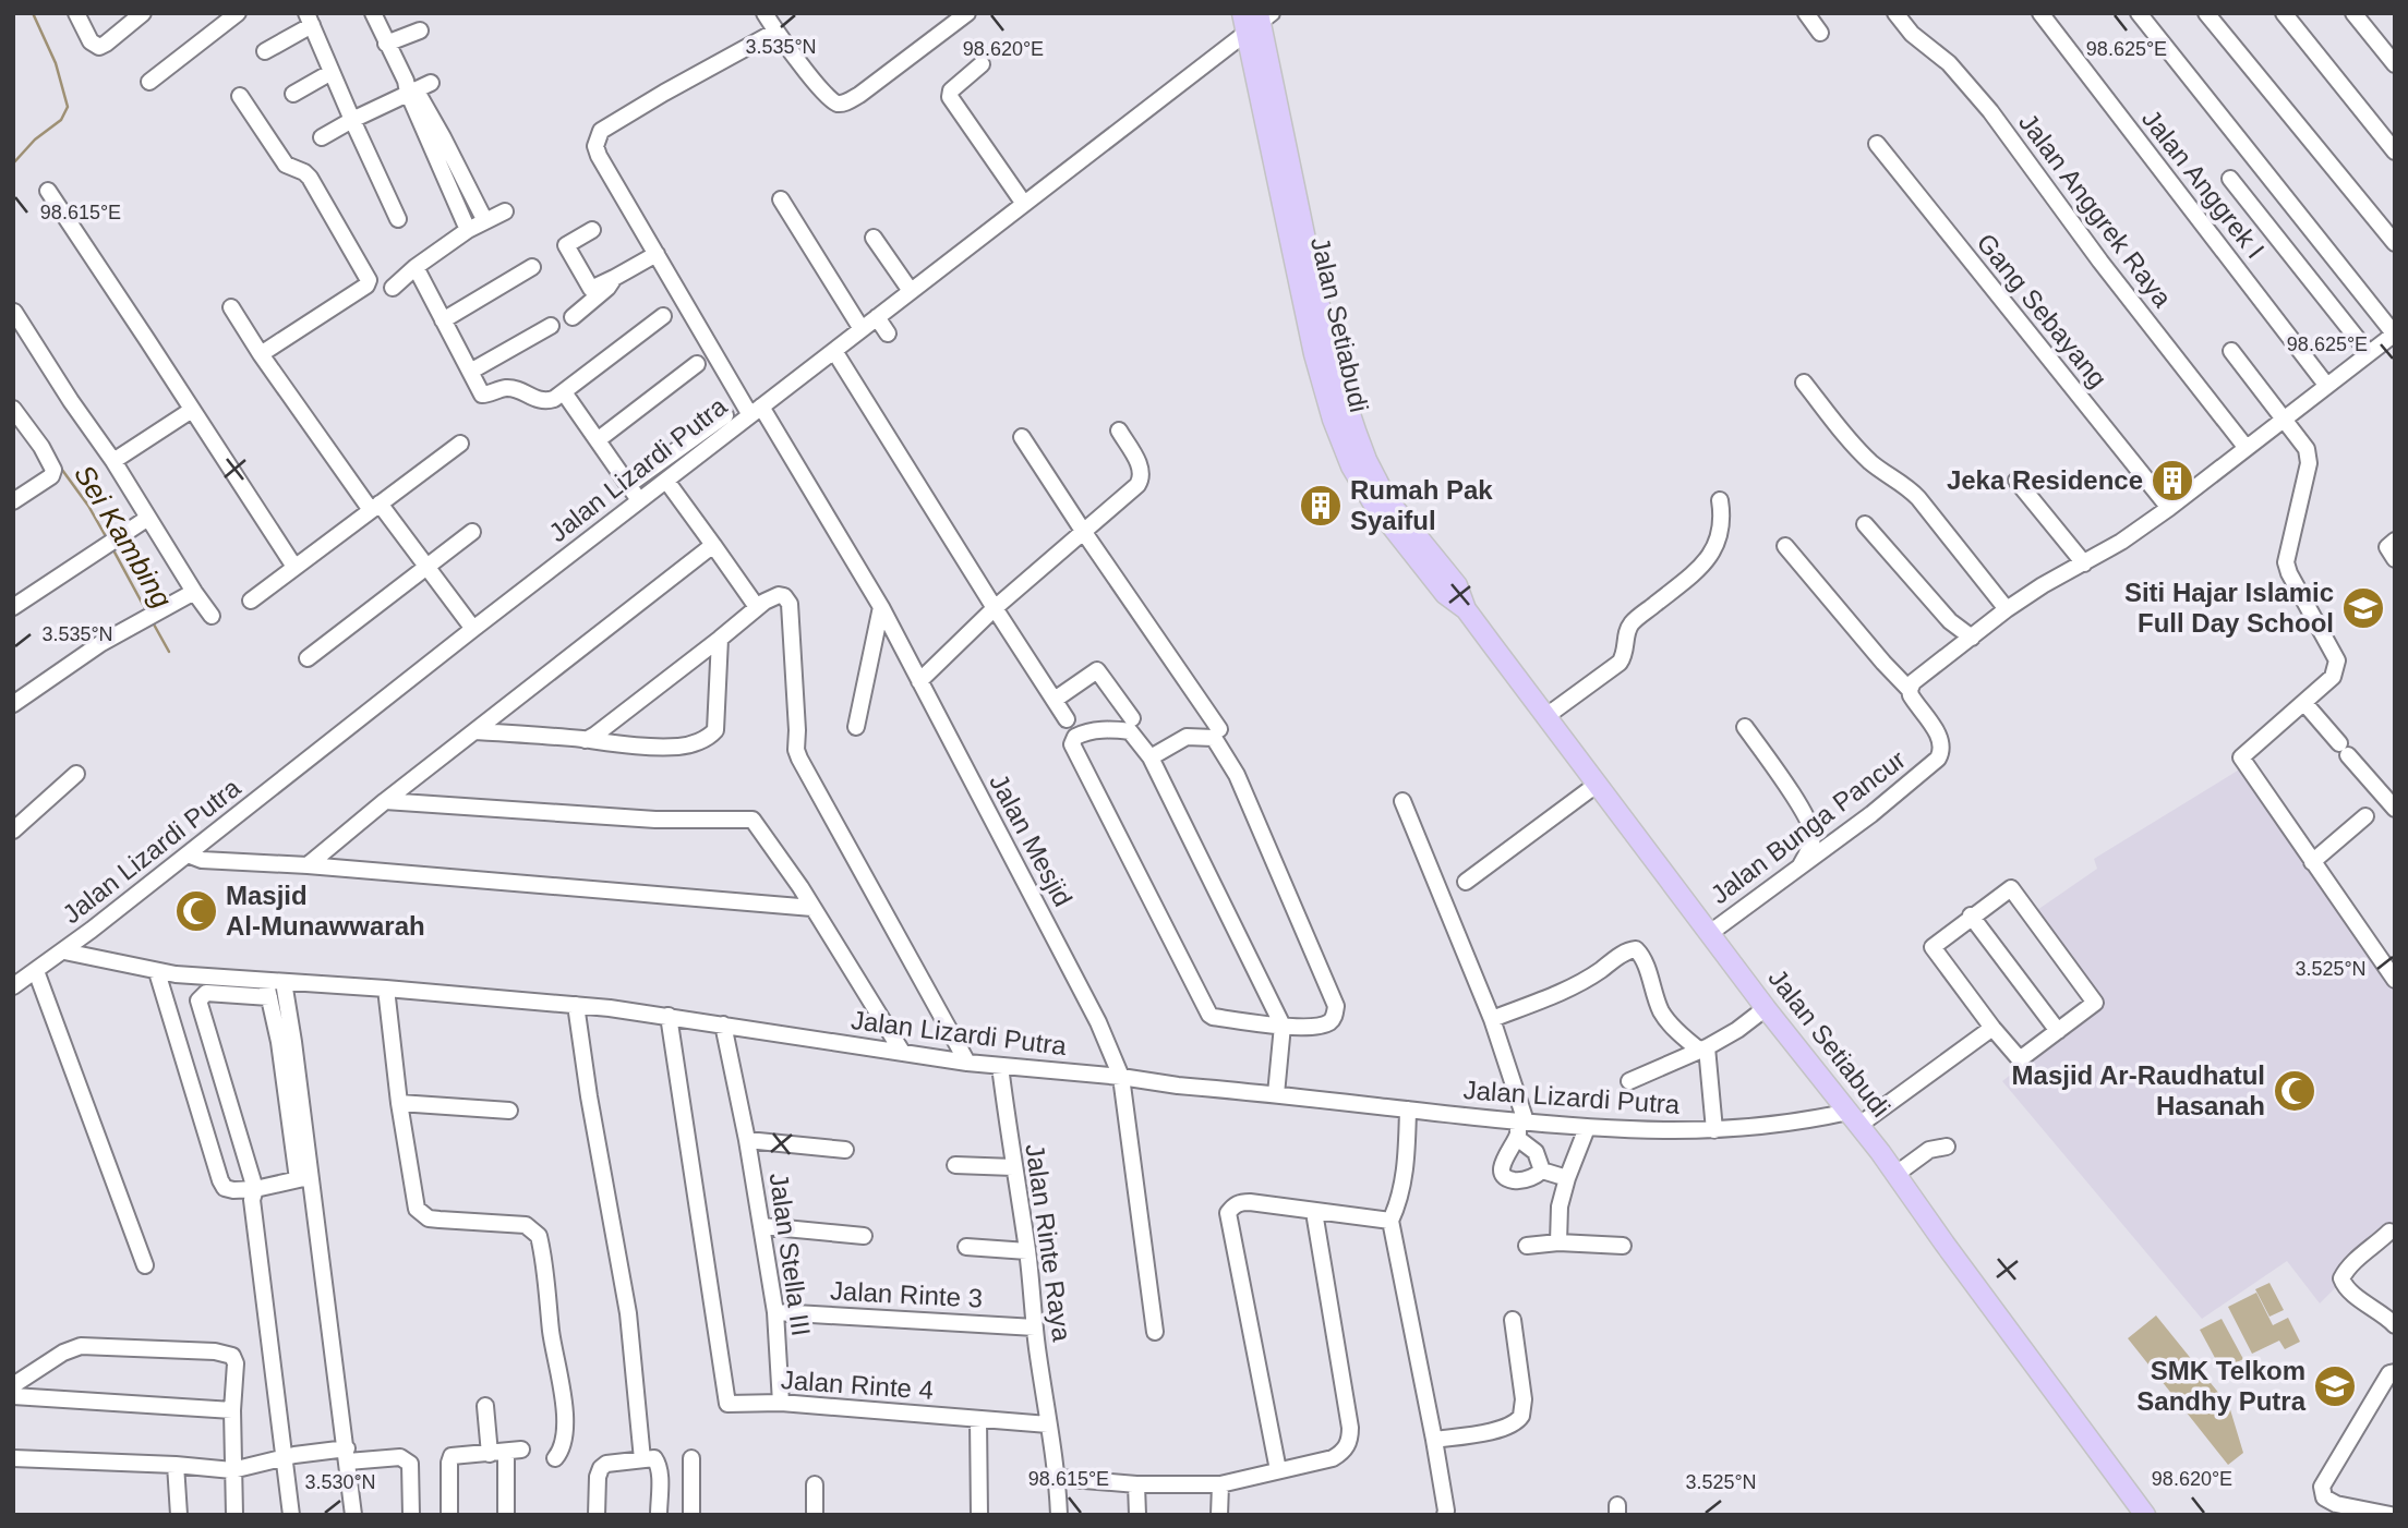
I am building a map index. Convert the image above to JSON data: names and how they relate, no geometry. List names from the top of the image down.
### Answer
{
  "streets": {
    "main road": ["Jalan Setiabudi"],
    "street": [
      "Jalan Anggrek I",
      "Jalan Anggrek Raya",
      "Gang Sebayang",
      "Jalan Lizardi Putra",
      "Jalan Bunga Pancur",
      "Jalan Mesjid",
      "Jalan Rinte Raya",
      "Jalan Stella III",
      "Jalan Rinte 3",
      "Jalan Rinte 4"
    ]
  },
  "crossings": [
    ["Jalan Setiabudi", "Jalan Lizardi Putra"],
    ["Jalan Setiabudi", "Jalan Bunga Pancur"],
    ["Jalan Lizardi Putra", "Jalan Mesjid"],
    ["Jalan Lizardi Putra", "Jalan Rinte Raya"],
    ["Jalan Lizardi Putra", "Jalan Stella III"],
    ["Jalan Lizardi Putra", "Jalan Rinte 4"],
    ["Jalan Rinte Raya", "Jalan Rinte 3"],
    ["Jalan Rinte Raya", "Jalan Rinte 4"],
    ["Jalan Stella III", "Jalan Rinte 3"],
    ["Jalan Stella III", "Jalan Rinte 4"]
  ],
  "water": ["Sei Kambing"],
  "places": {
    "building": ["Jeka Residence", "Rumah Pak Syaiful"],
    "school or university": ["Siti Hajar Islamic Full Day School", "SMK Telkom Sandhy Putra"],
    "mosque": ["Masjid Al-Munawwarah", "Masjid Ar-Raudhatul Hasanah"]
  },
  "coordinates": [
    "3.535°N",
    "98.620°E",
    "98.625°E",
    "98.615°E",
    "3.525°N",
    "3.530°N"
  ]
}
